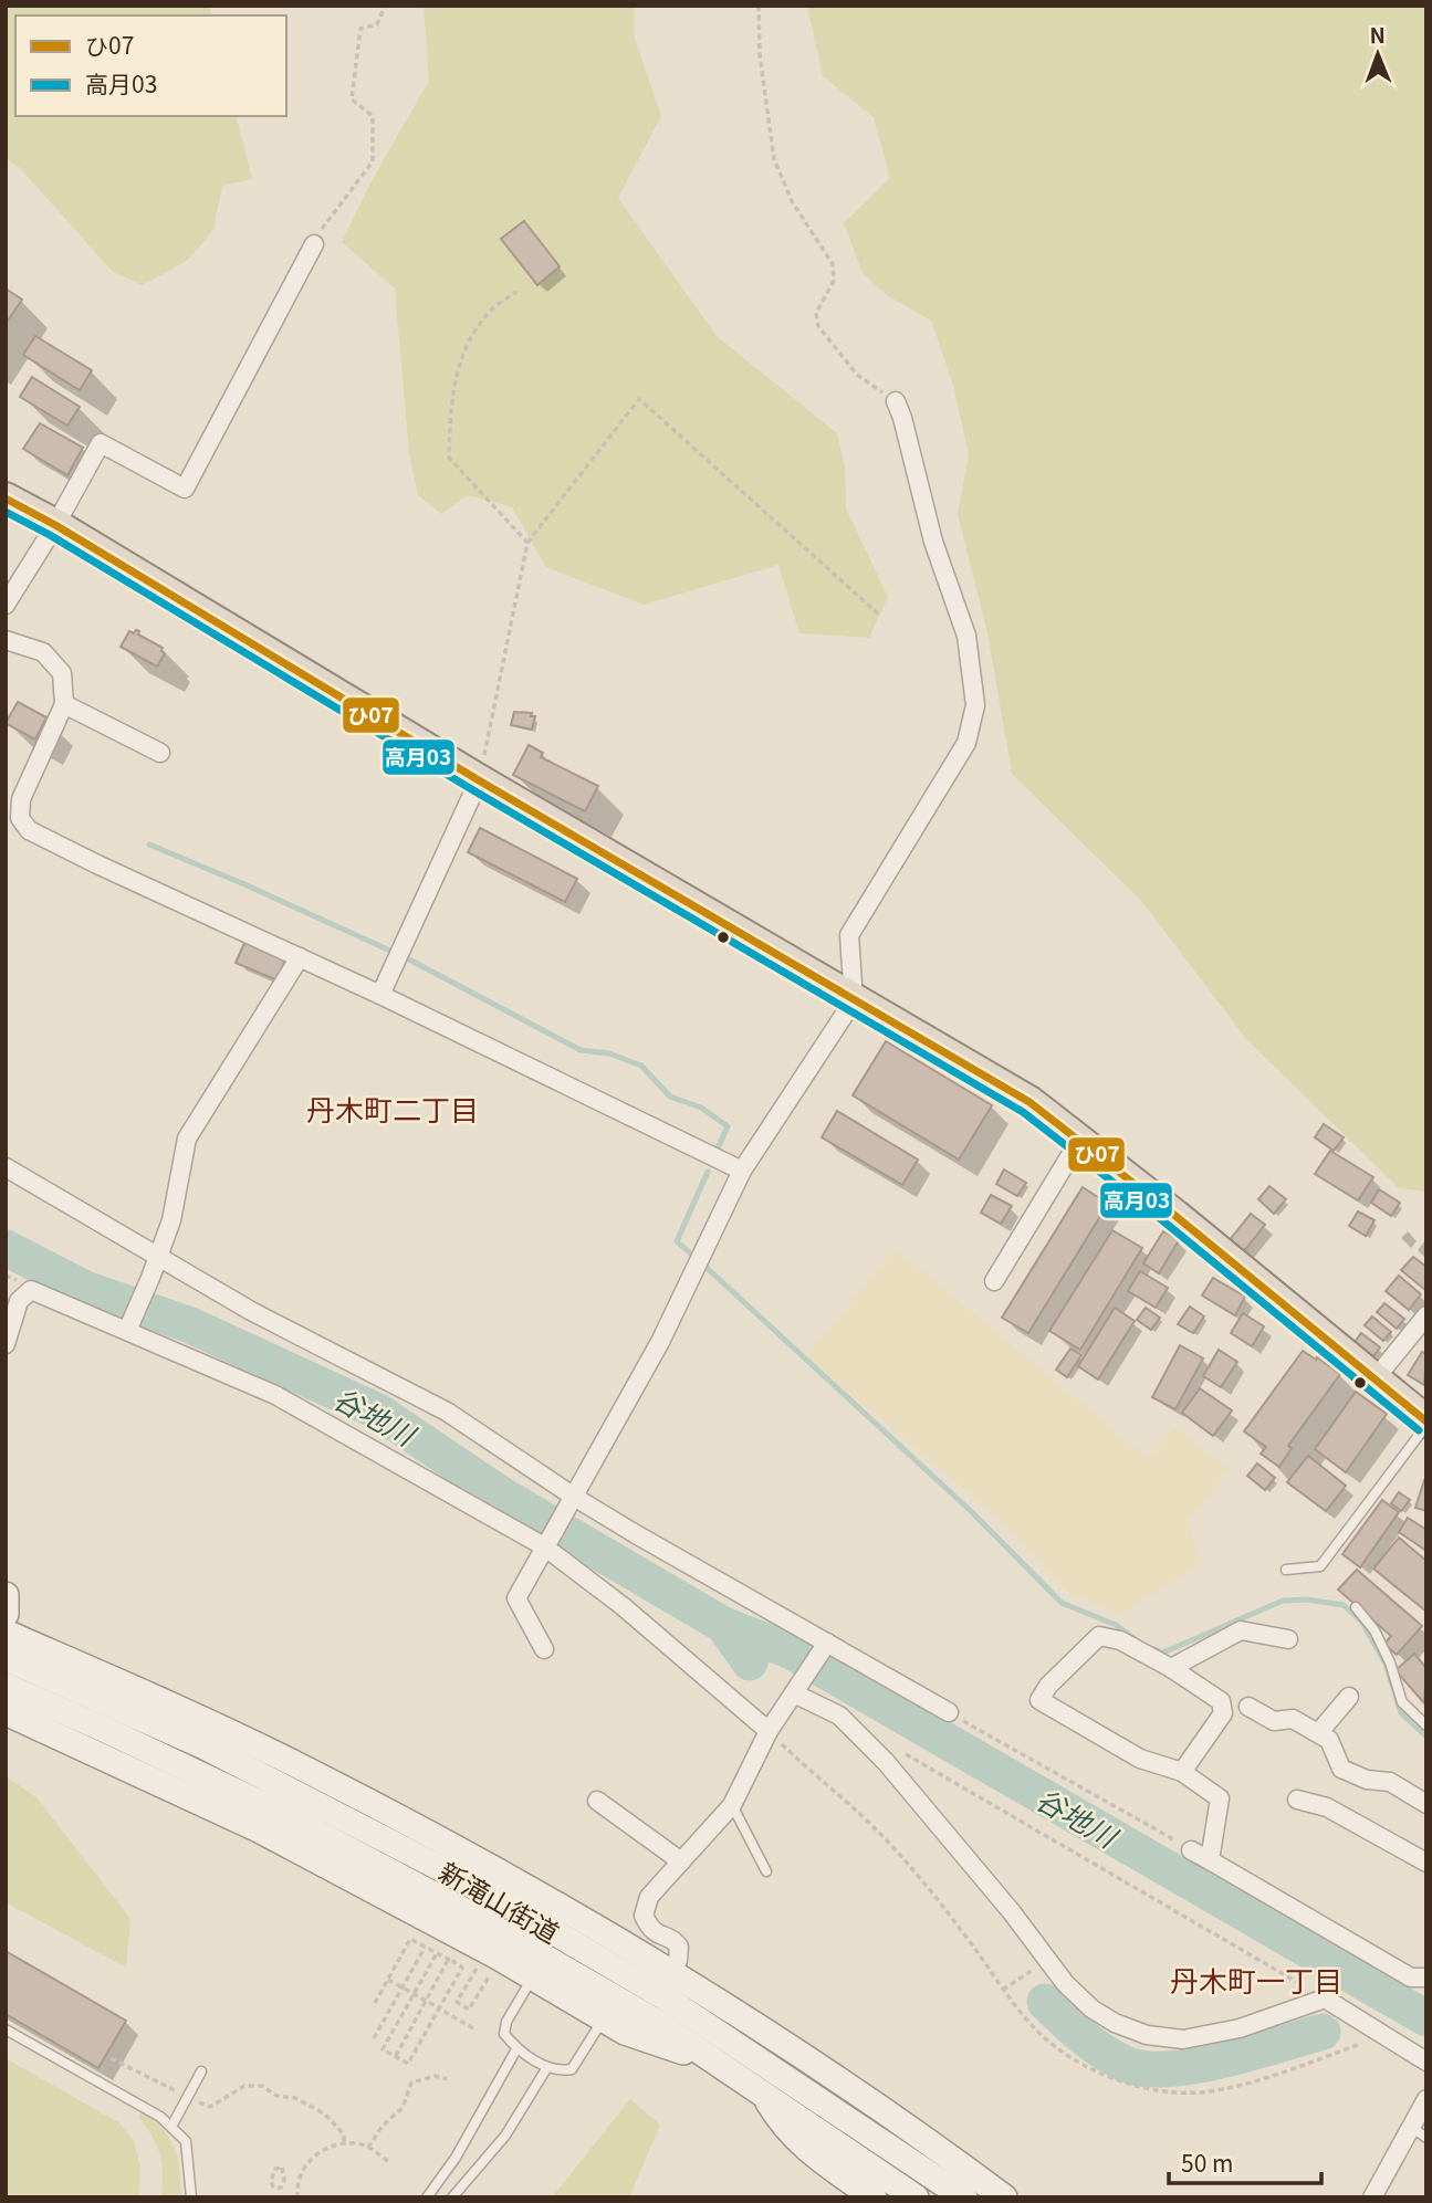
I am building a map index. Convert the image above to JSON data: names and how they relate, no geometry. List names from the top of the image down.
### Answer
{
  "streets": {
    "main road": ["新滝山街道"]
  },
  "districts": ["丹木町二丁目", "丹木町一丁目"],
  "water": ["谷地川"],
  "lines": ["transit line ひ07", "transit line 高月03"],
  "legend": ["ひ07", "高月03"],
  "scale_bar": "50 m",
  "north": "top"
}
